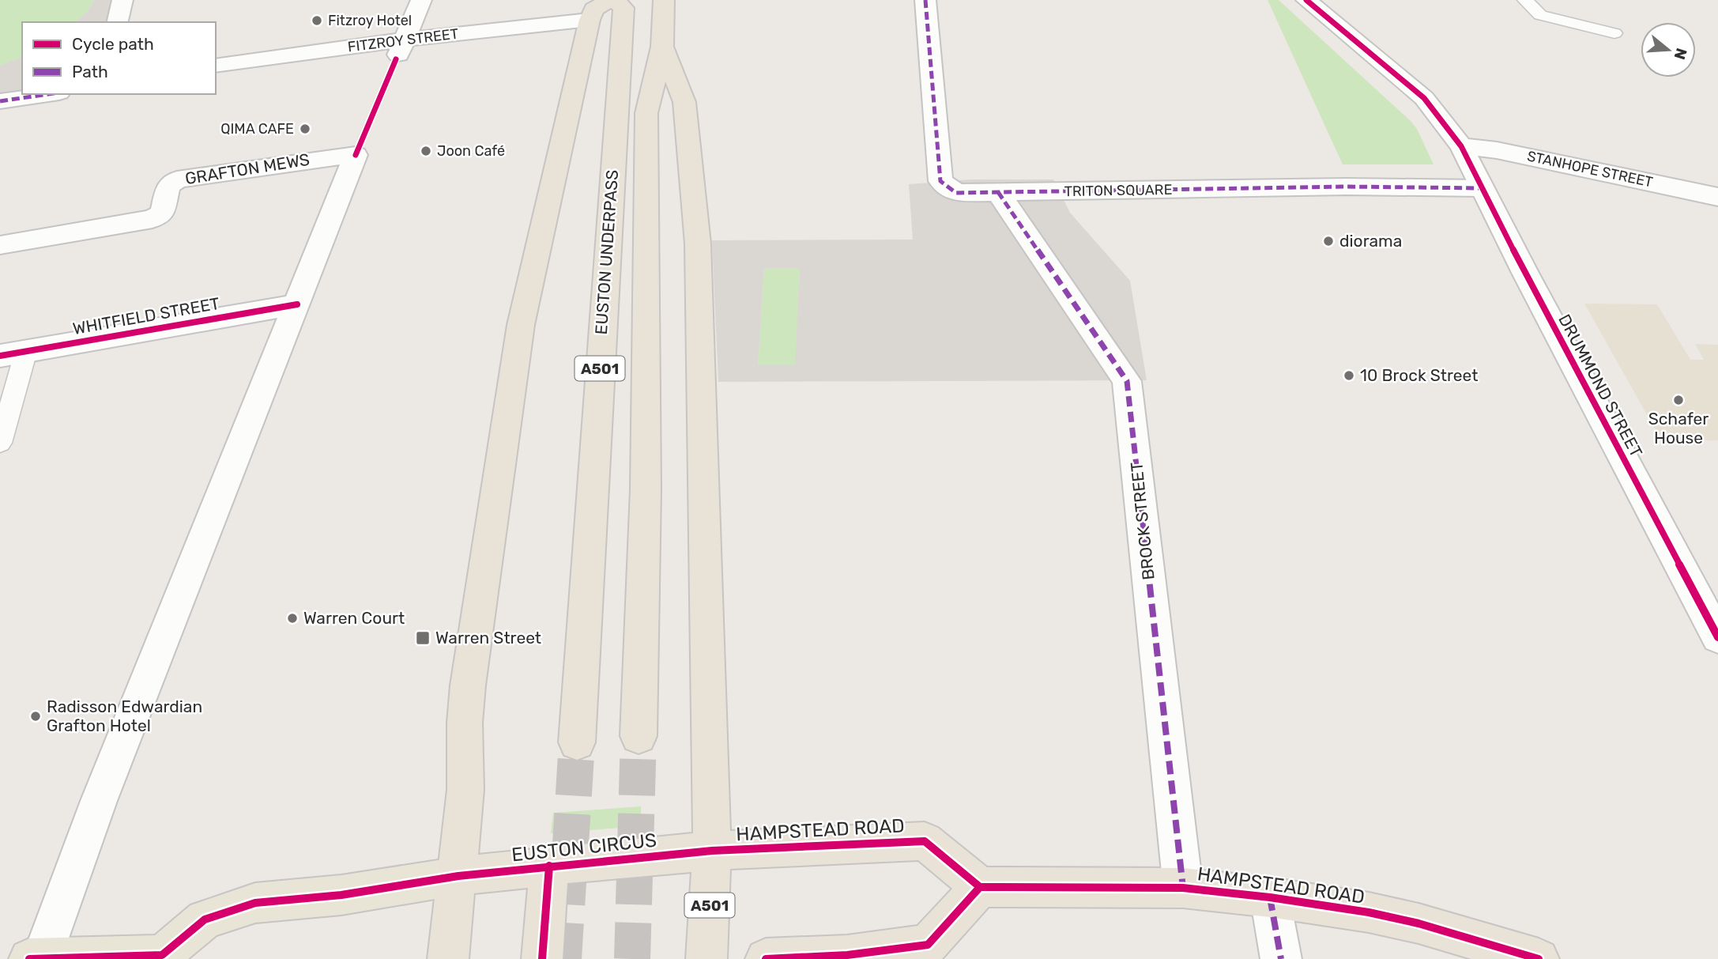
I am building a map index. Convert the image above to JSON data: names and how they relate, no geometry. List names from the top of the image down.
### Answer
{
  "streets": {
    "highway": [
      "EUSTON UNDERPASS",
      "A501",
      "HAMPSTEAD ROAD",
      "EUSTON CIRCUS"
    ],
    "street": [
      "FITZROY STREET",
      "GRAFTON MEWS",
      "STANHOPE STREET",
      "TRITON SQUARE",
      "WHITFIELD STREET",
      "DRUMMOND STREET",
      "BROCK STREET"
    ]
  },
  "crossings": [
    ["FITZROY STREET", "A501"],
    ["GRAFTON MEWS", "WHITFIELD STREET"],
    ["STANHOPE STREET", "DRUMMOND STREET"],
    ["TRITON SQUARE", "DRUMMOND STREET"],
    ["TRITON SQUARE", "BROCK STREET"],
    ["EUSTON UNDERPASS", "A501"],
    ["A501", "HAMPSTEAD ROAD"],
    ["A501", "EUSTON CIRCUS"],
    ["BROCK STREET", "HAMPSTEAD ROAD"],
    ["HAMPSTEAD ROAD", "EUSTON CIRCUS"]
  ],
  "places": {
    "other": [
      "Fitzroy Hotel",
      "QIMA CAFE",
      "Joon Café",
      "diorama",
      "10 Brock Street",
      "Schafer House",
      "Warren Court",
      "Radisson Edwardian Grafton Hotel"
    ],
    "transit": ["Warren Street"]
  },
  "legend": ["Cycle path", "Path"],
  "north": "right"
}
